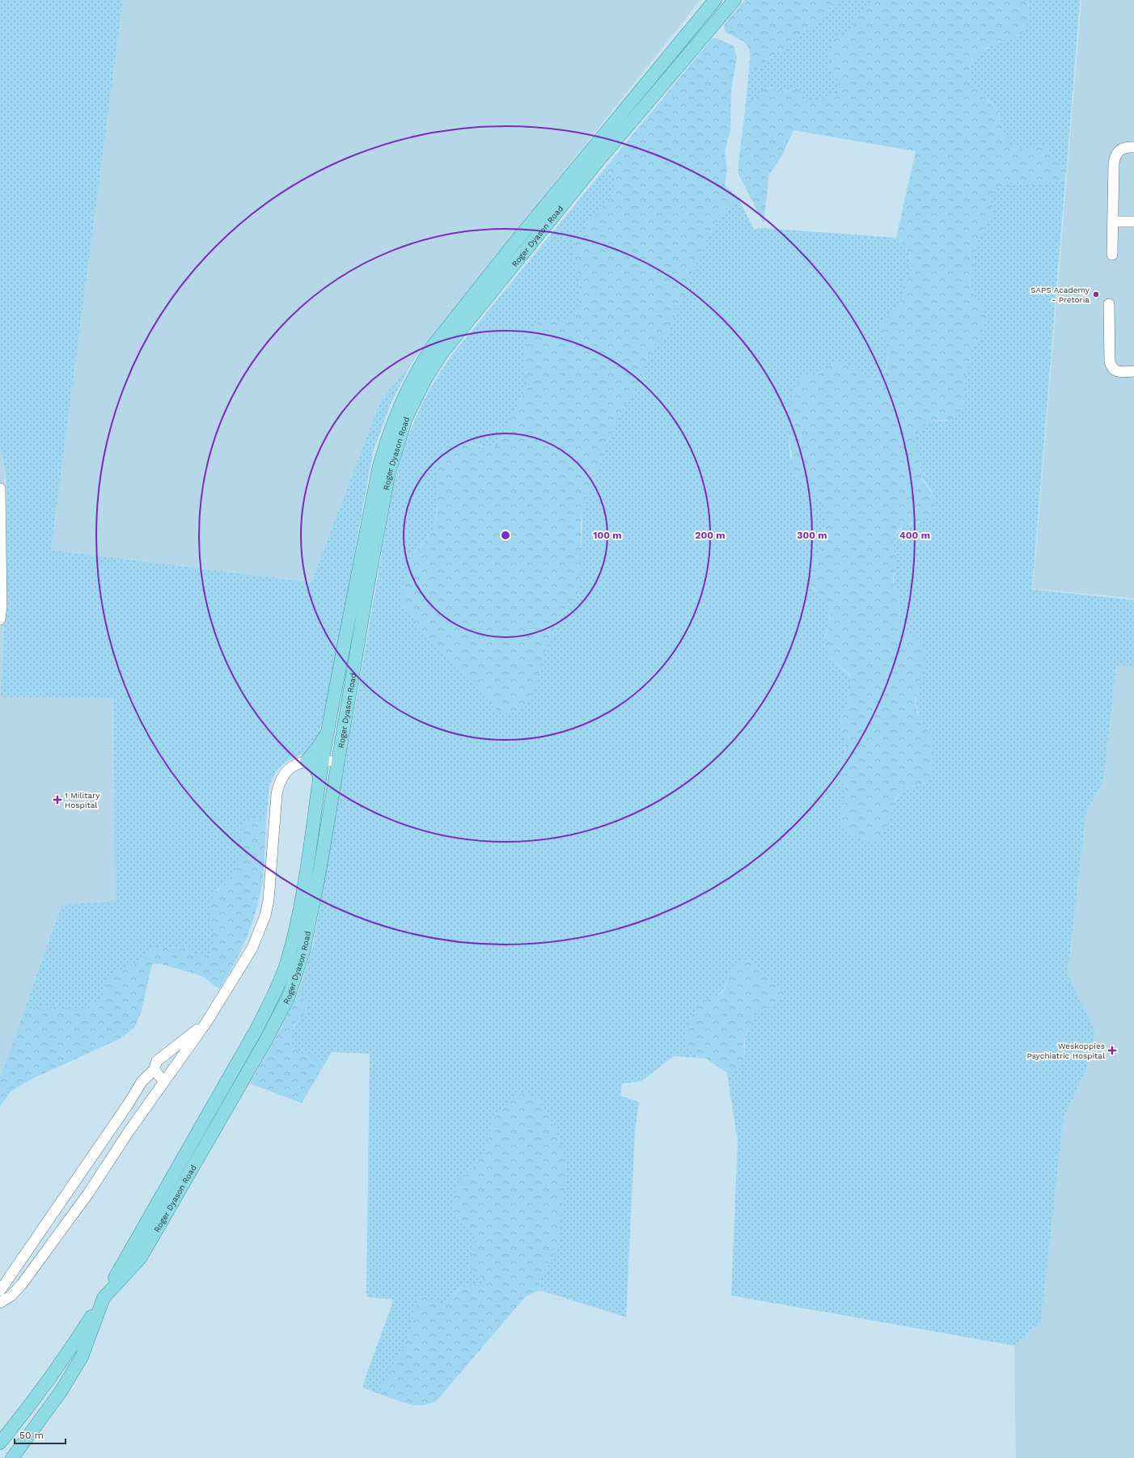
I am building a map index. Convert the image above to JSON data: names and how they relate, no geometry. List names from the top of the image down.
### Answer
{
  "streets": {
    "main road": ["Roger Dyason Road"]
  },
  "places": {
    "other": ["SAPS Academy - Pretoria"],
    "health": ["1 Military Hospital", "Weskoppies Psychiatric Hospital"]
  },
  "scale_bar": "50 m",
  "rings": [
    "100 m",
    "200 m",
    "300 m",
    "400 m"
  ]
}
